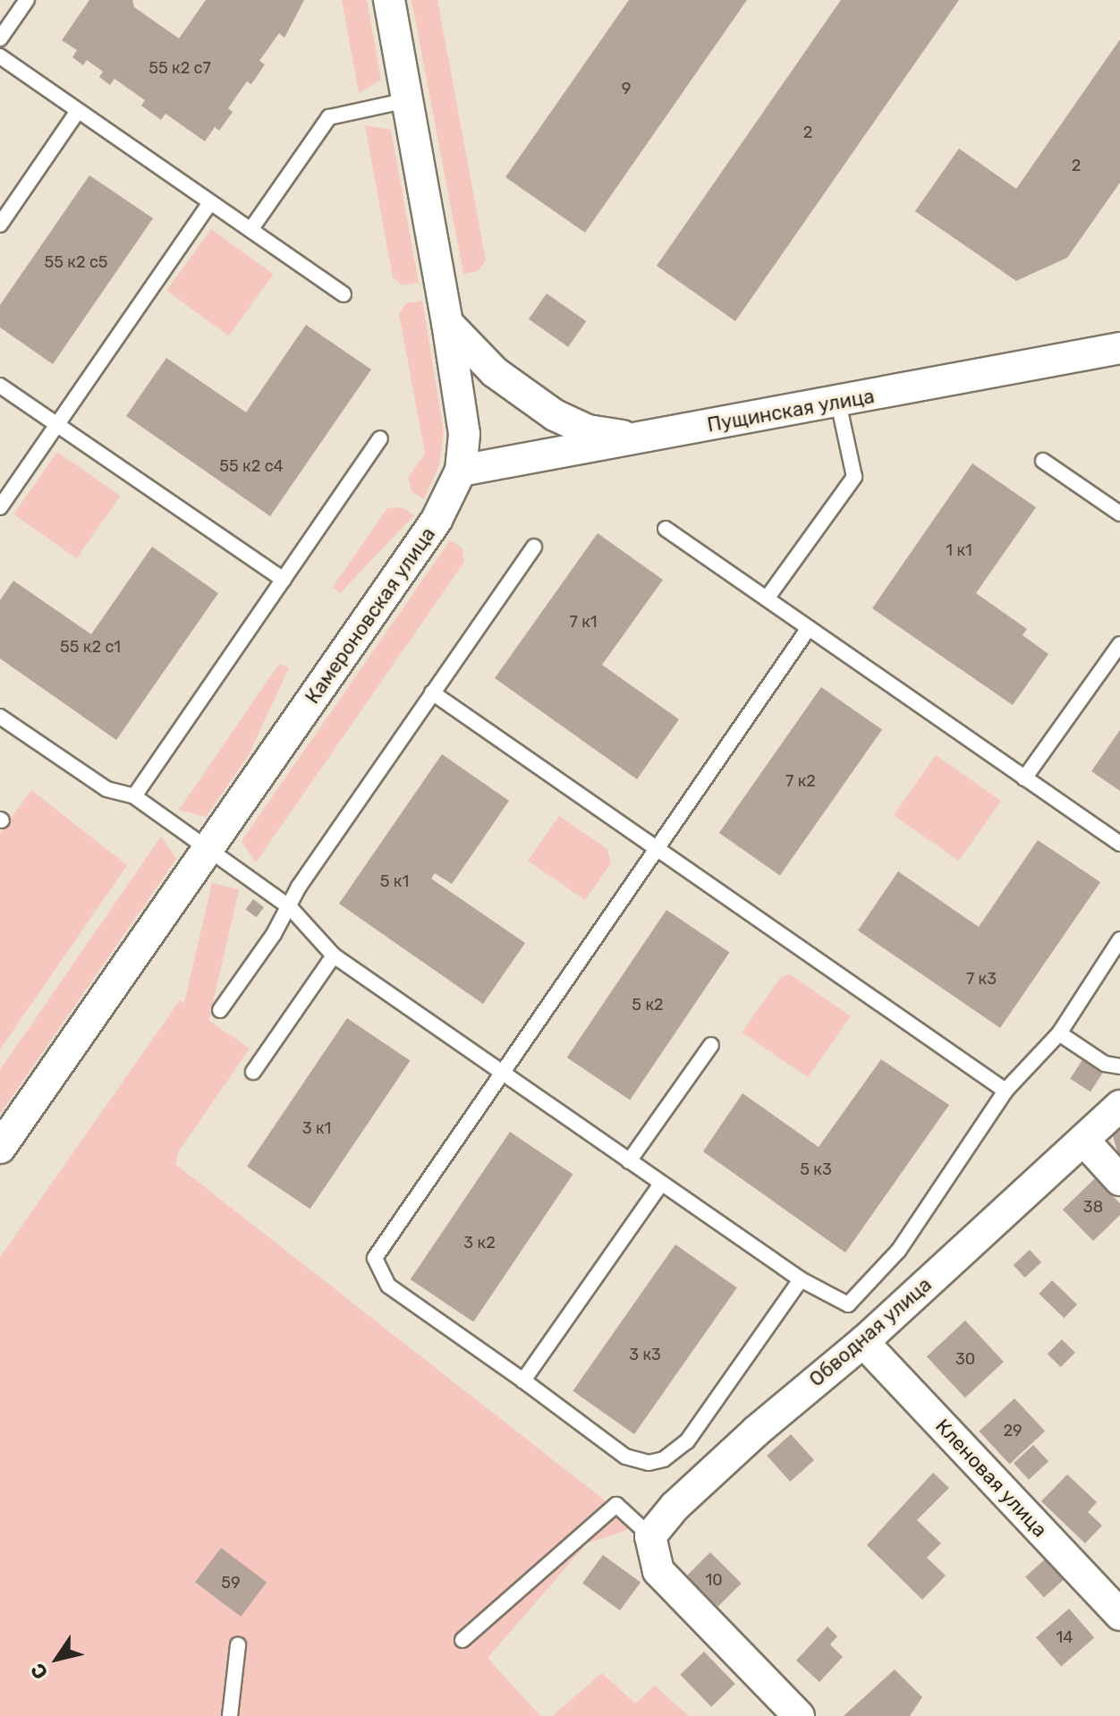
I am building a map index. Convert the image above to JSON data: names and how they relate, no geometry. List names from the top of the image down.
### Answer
{
  "streets": {
    "street": [
      "Пущинская улица",
      "Камероновская улица",
      "Обводная улица",
      "Кленовая улица"
    ]
  },
  "crossings": [
    ["Пущинская улица", "Камероновская улица"],
    ["Обводная улица", "Кленовая улица"]
  ],
  "house_numbers": [
    "55 к2 с7",
    "9",
    "2",
    "2",
    "55 к2 с5",
    "55 к2 с4",
    "1 к1",
    "7 к1",
    "55 к2 с1",
    "7 к2",
    "5 к1",
    "7 к3",
    "5 к2",
    "3 к1",
    "5 к3",
    "38",
    "3 к2",
    "3 к3",
    "30",
    "29",
    "10",
    "59",
    "14"
  ],
  "north": "bottom left"
}
